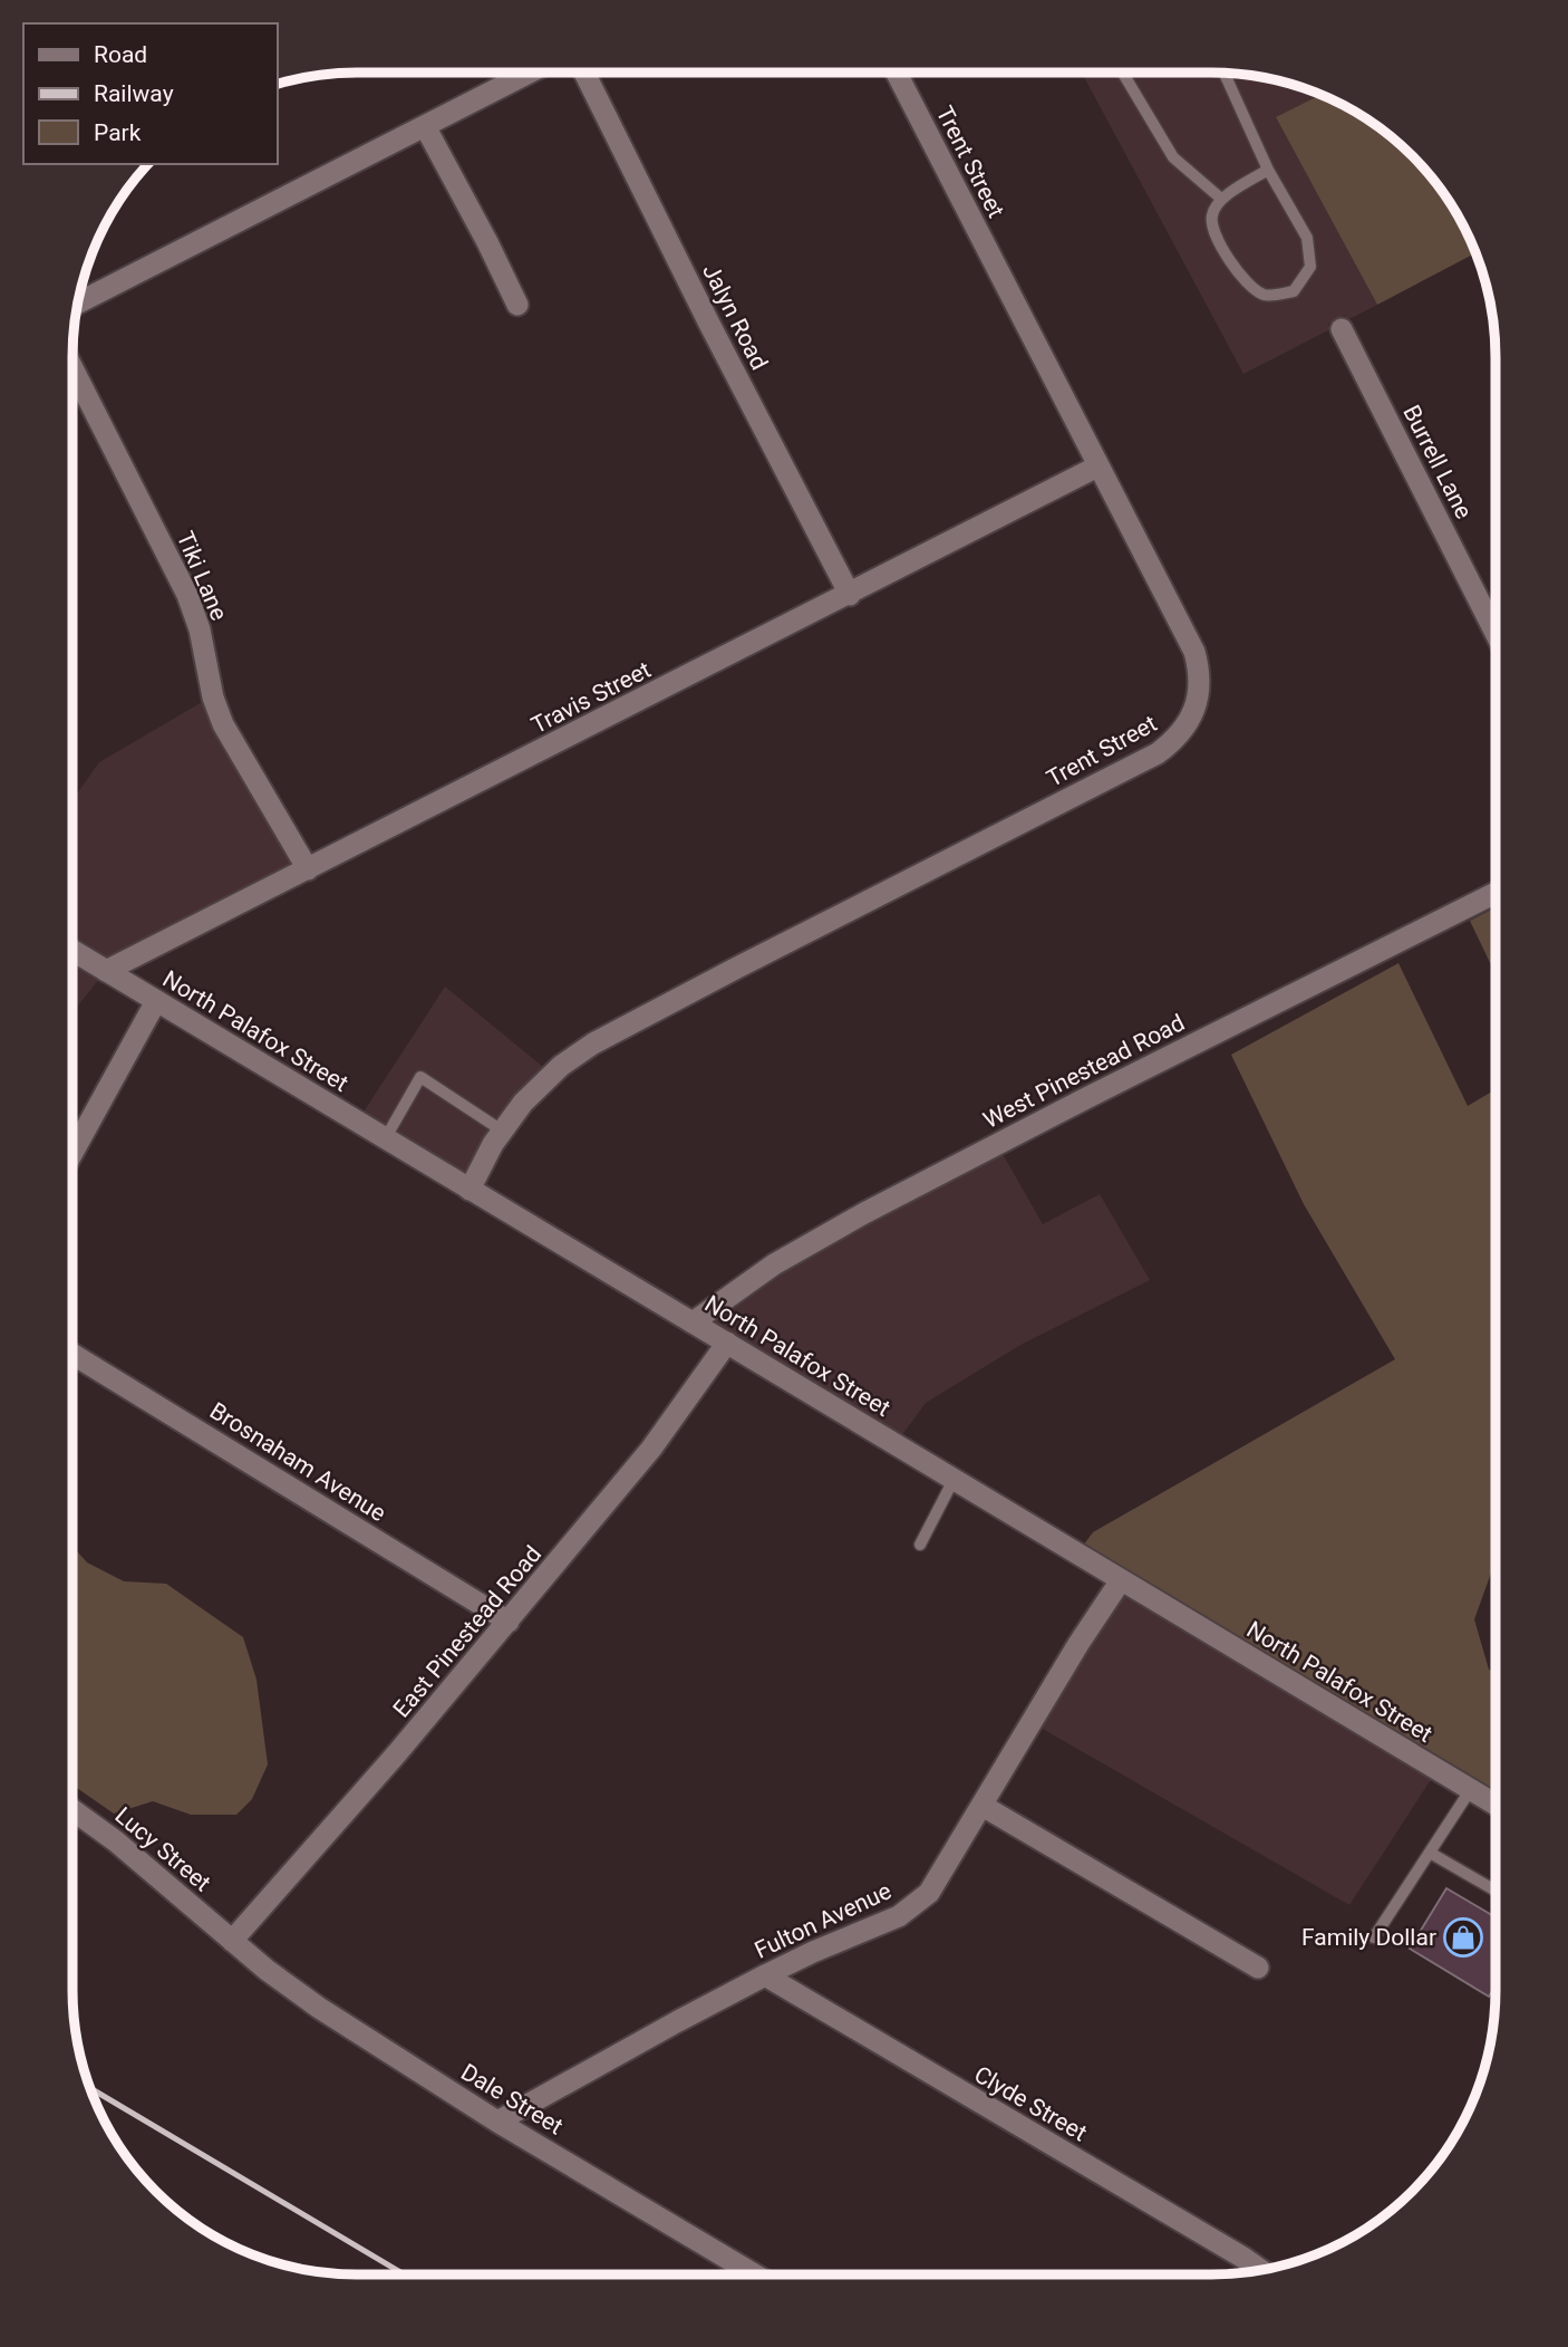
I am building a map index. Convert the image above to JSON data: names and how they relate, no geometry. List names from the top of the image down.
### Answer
{
  "streets": {
    "street": [
      "Trent Street",
      "Jalyn Road",
      "Burrell Lane",
      "Tiki Lane",
      "Travis Street",
      "North Palafox Street",
      "West Pinestead Road",
      "Brosnaham Avenue",
      "East Pinestead Road",
      "Lucy Street",
      "Fulton Avenue",
      "Dale Street",
      "Clyde Street"
    ]
  },
  "crossings": [
    ["Trent Street", "Travis Street"],
    ["Trent Street", "North Palafox Street"],
    ["Jalyn Road", "Travis Street"],
    ["Tiki Lane", "Travis Street"],
    ["Travis Street", "North Palafox Street"],
    ["North Palafox Street", "West Pinestead Road"],
    ["North Palafox Street", "East Pinestead Road"],
    ["North Palafox Street", "Fulton Avenue"],
    ["Brosnaham Avenue", "East Pinestead Road"],
    ["East Pinestead Road", "Lucy Street"],
    ["East Pinestead Road", "Dale Street"],
    ["Lucy Street", "Dale Street"],
    ["Fulton Avenue", "Dale Street"],
    ["Fulton Avenue", "Clyde Street"]
  ],
  "places": {
    "shop": ["Family Dollar"]
  },
  "legend": ["Road", "Railway", "Park"]
}
